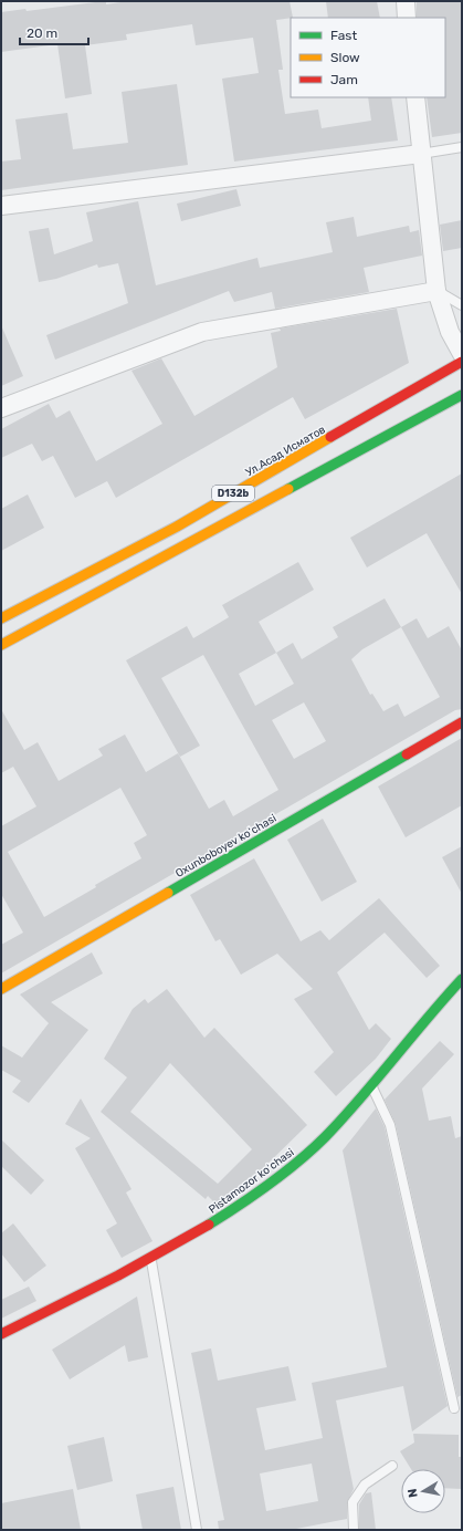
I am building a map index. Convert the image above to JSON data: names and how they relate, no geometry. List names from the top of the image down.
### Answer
{
  "streets": {
    "street": [
      "Ул.Асад Исматов",
      "D132b",
      "Oxunboboyev koʻchasi",
      "Pistamozor koʻchasi"
    ]
  },
  "legend": ["Fast", "Slow", "Jam"],
  "scale_bar": "20 m",
  "north": "left"
}
